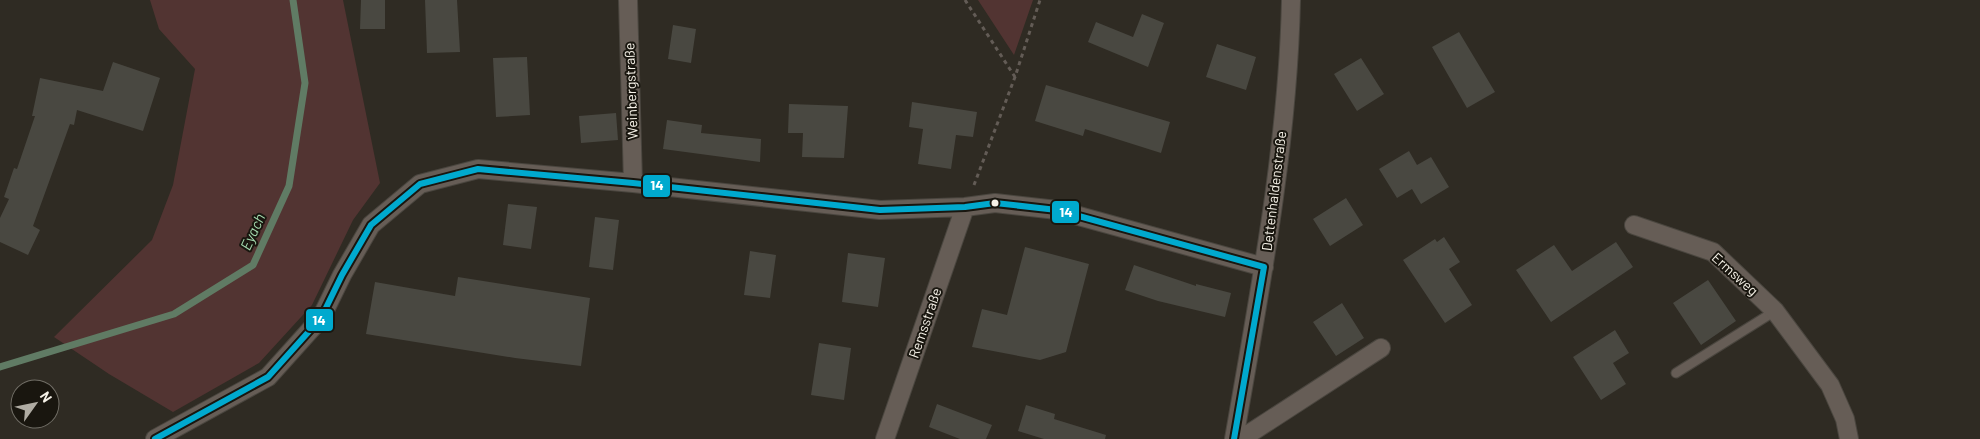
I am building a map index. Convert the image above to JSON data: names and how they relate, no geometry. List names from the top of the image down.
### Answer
{
  "streets": {
    "street": [
      "Weinbergstraße",
      "Dettenhaldenstraße",
      "Ermsweg",
      "Remsstraße"
    ]
  },
  "water": ["Eyach"],
  "lines": ["transit line 14"],
  "north": "top right"
}
